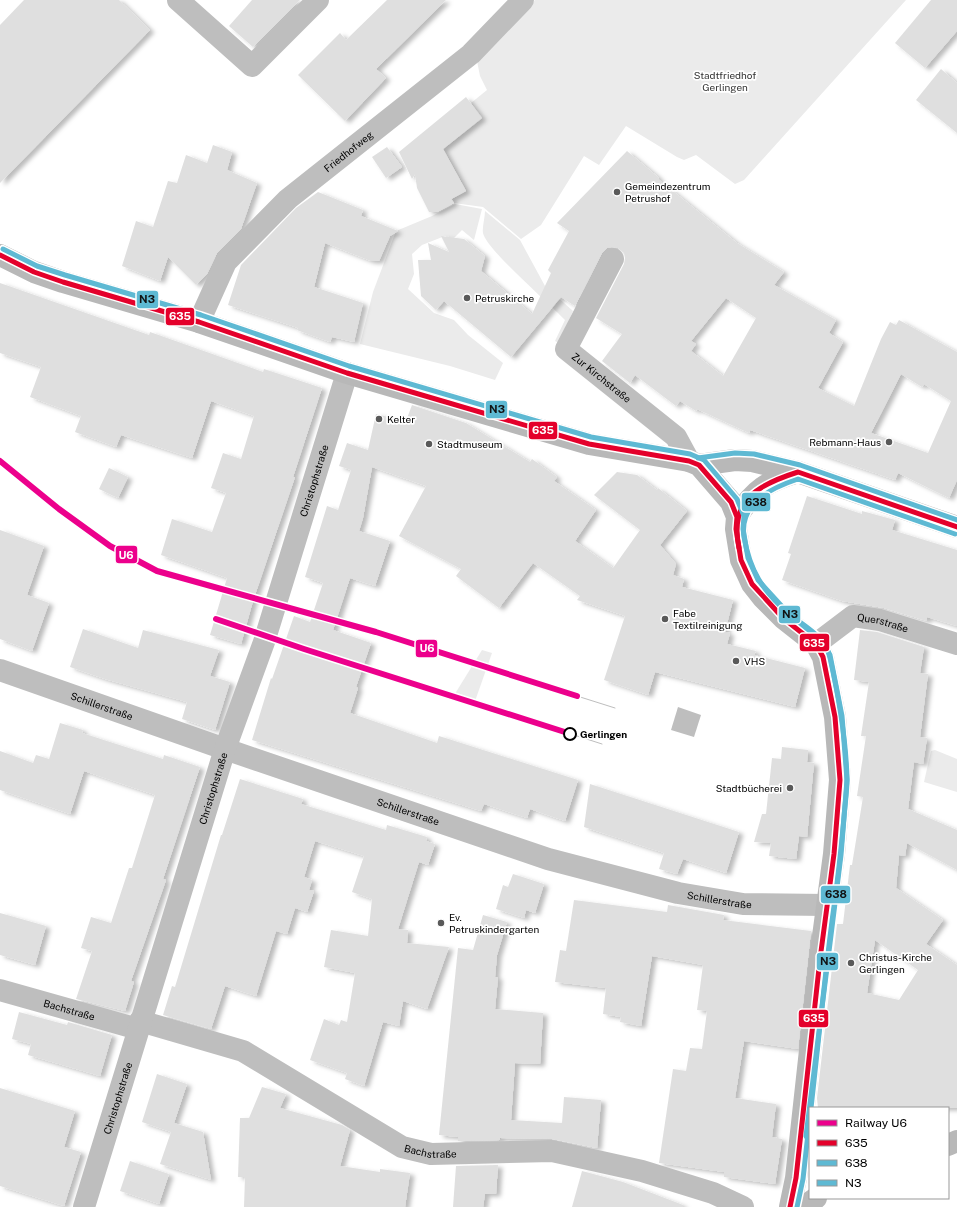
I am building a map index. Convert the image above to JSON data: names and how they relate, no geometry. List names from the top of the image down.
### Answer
{
  "streets": {
    "street": [
      "Friedhofweg",
      "Zur Kirchstraße",
      "Christophstraße",
      "Querstraße",
      "Schillerstraße",
      "Bachstraße"
    ]
  },
  "crossings": [
    ["Christophstraße", "Schillerstraße"],
    ["Christophstraße", "Bachstraße"]
  ],
  "parks": ["Stadtfriedhof Gerlingen"],
  "places": [
    "Gemeindezentrum Petrushof",
    "Petruskirche",
    "Kelter",
    "Rebmann-Haus",
    "Stadtmuseum",
    "Fabe Textilreinigung",
    "VHS",
    "Gerlingen",
    "Stadtbücherei",
    "Ev. Petruskindergarten",
    "Christus-Kirche Gerlingen"
  ],
  "lines": [
    "transit line N3",
    "transit line 635",
    "rail line U6",
    "transit line 638"
  ],
  "legend": [
    "Railway U6",
    "635",
    "638",
    "N3"
  ]
}
